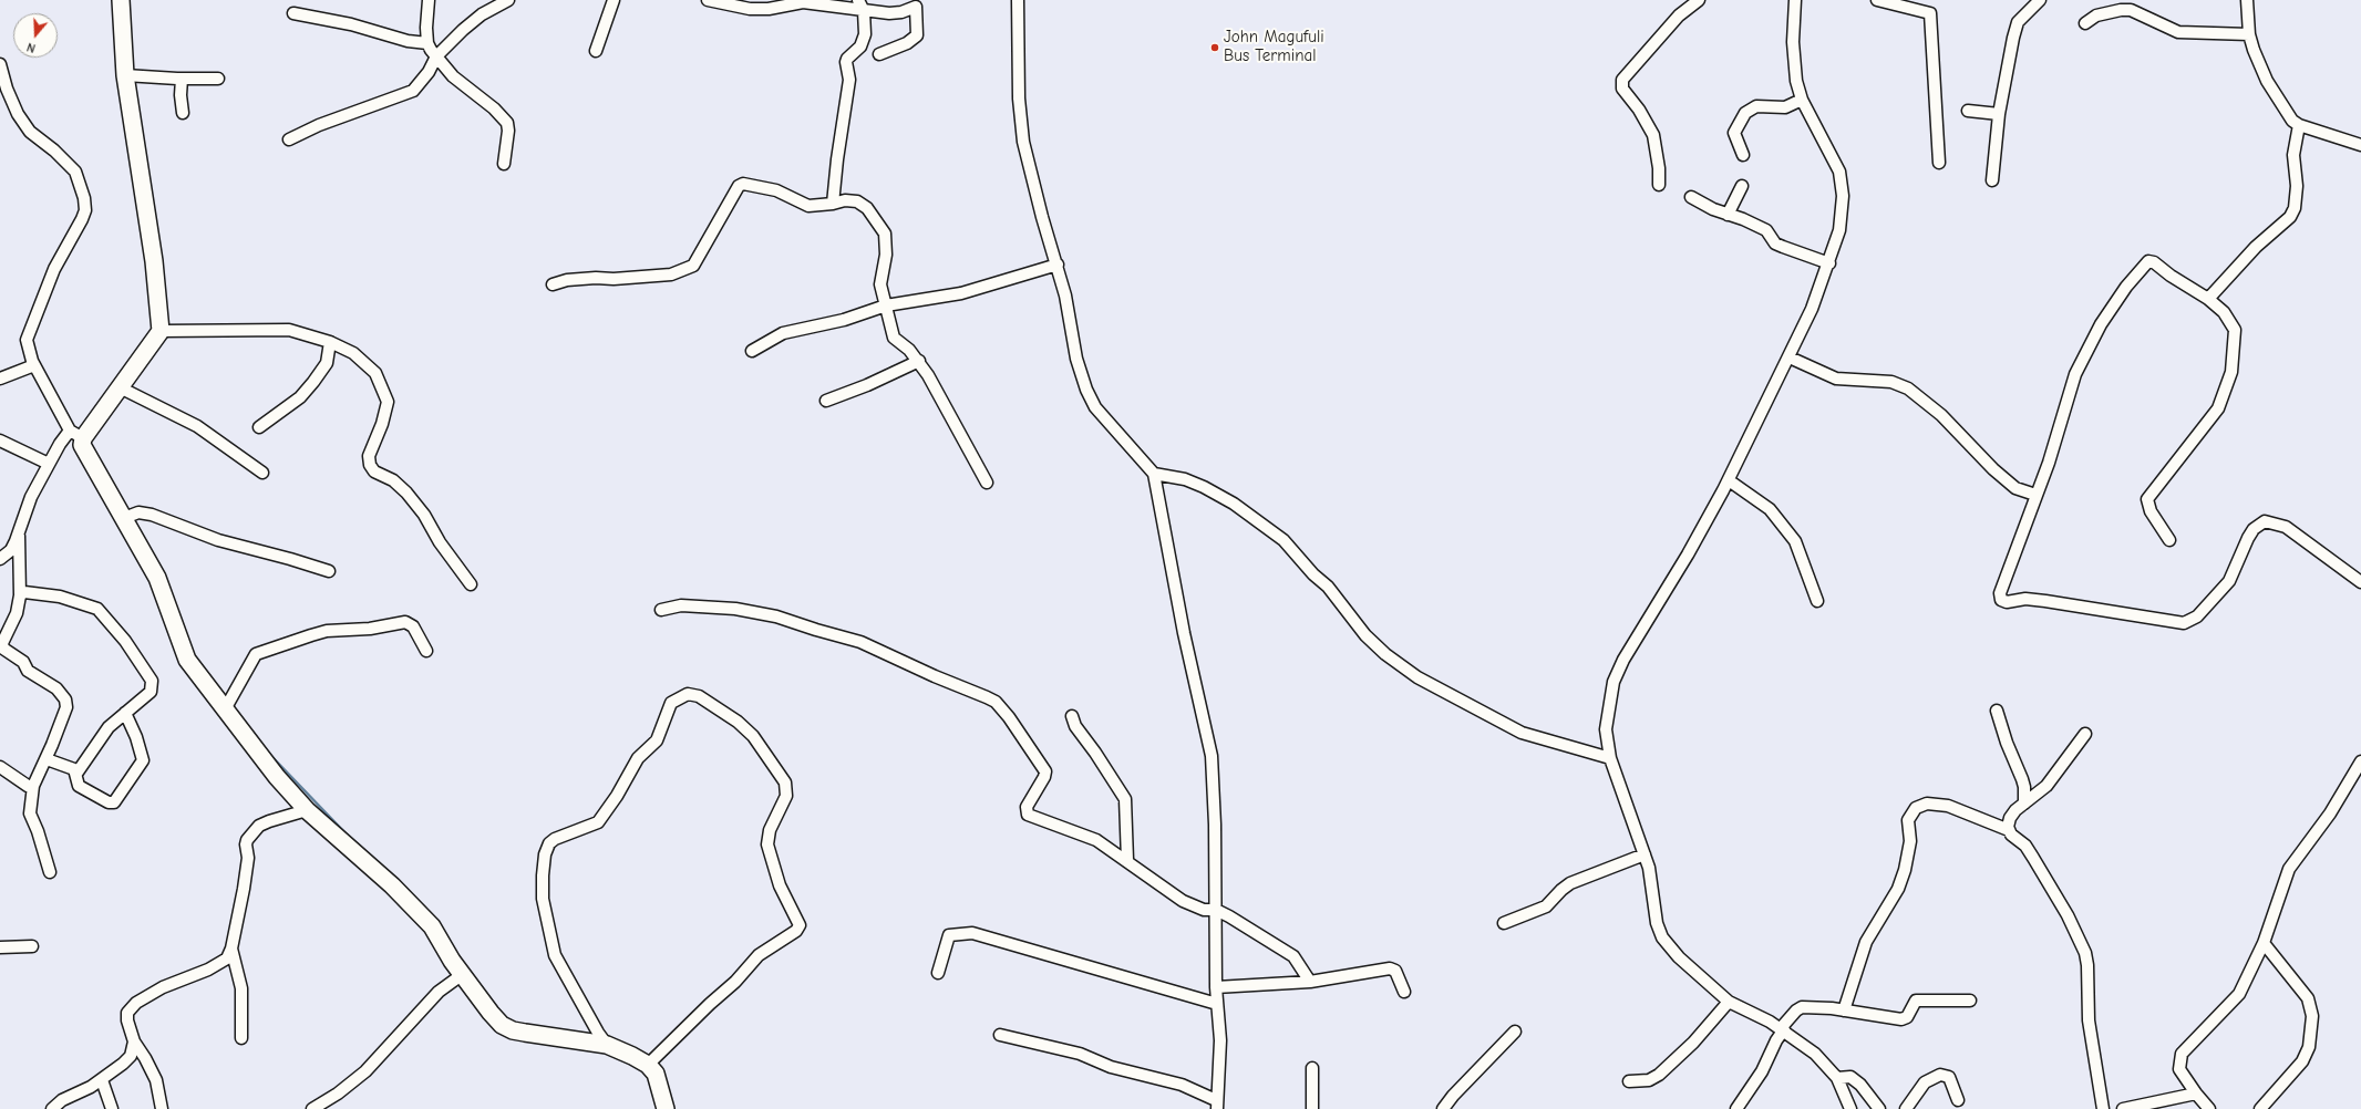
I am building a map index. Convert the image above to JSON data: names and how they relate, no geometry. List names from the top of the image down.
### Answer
{
  "places": ["John Magufuli Bus Terminal"],
  "north": "bottom"
}
